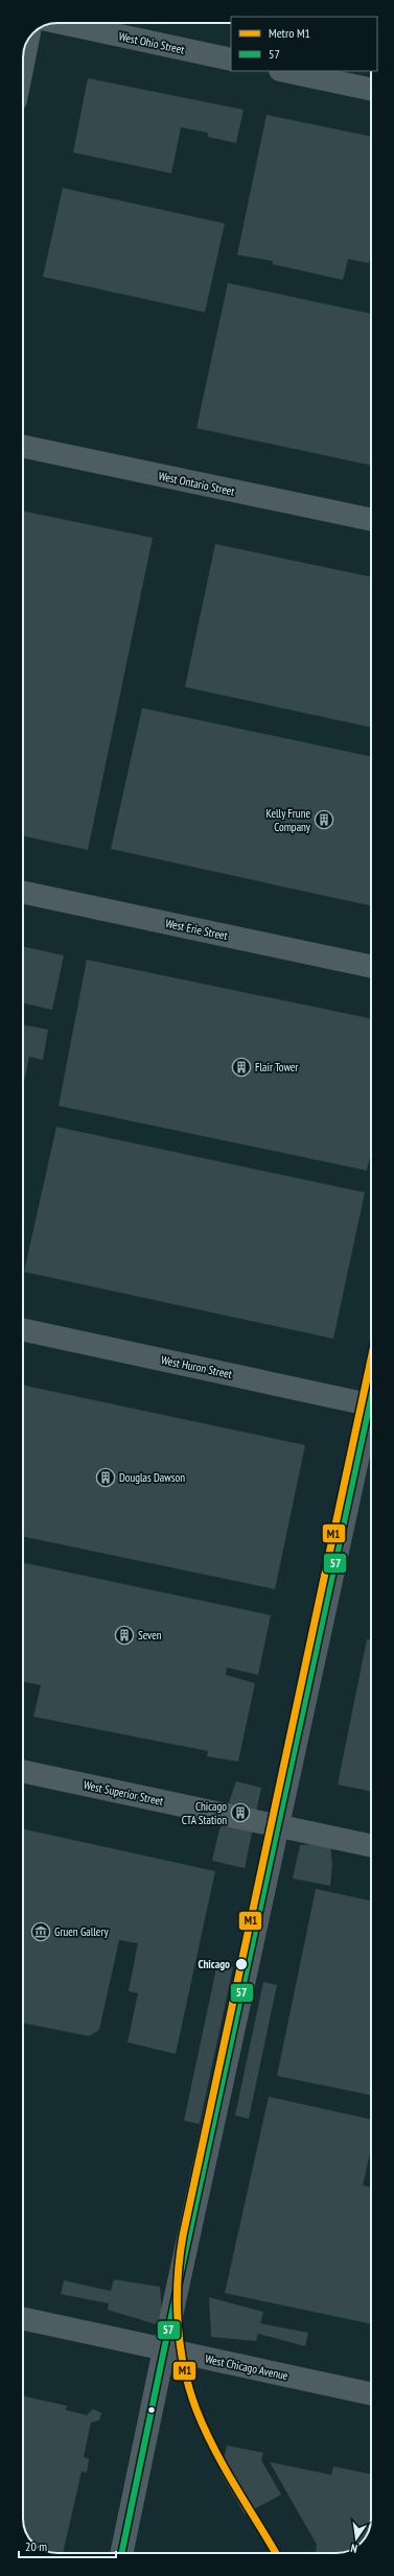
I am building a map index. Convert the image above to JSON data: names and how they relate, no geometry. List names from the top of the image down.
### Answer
{
  "streets": {
    "street": [
      "West Ohio Street",
      "West Ontario Street",
      "West Erie Street",
      "West Huron Street",
      "West Superior Street",
      "West Chicago Avenue"
    ]
  },
  "places": {
    "building": [
      "Kelly Frune Company",
      "Flair Tower",
      "Douglas Dawson",
      "Seven",
      "Chicago CTA Station"
    ],
    "museum": ["Gruen Gallery"],
    "other": ["Chicago"]
  },
  "lines": ["metro line M1", "transit line 57"],
  "legend": ["Metro M1", "57"],
  "scale_bar": "20 m",
  "north": "bottom"
}
